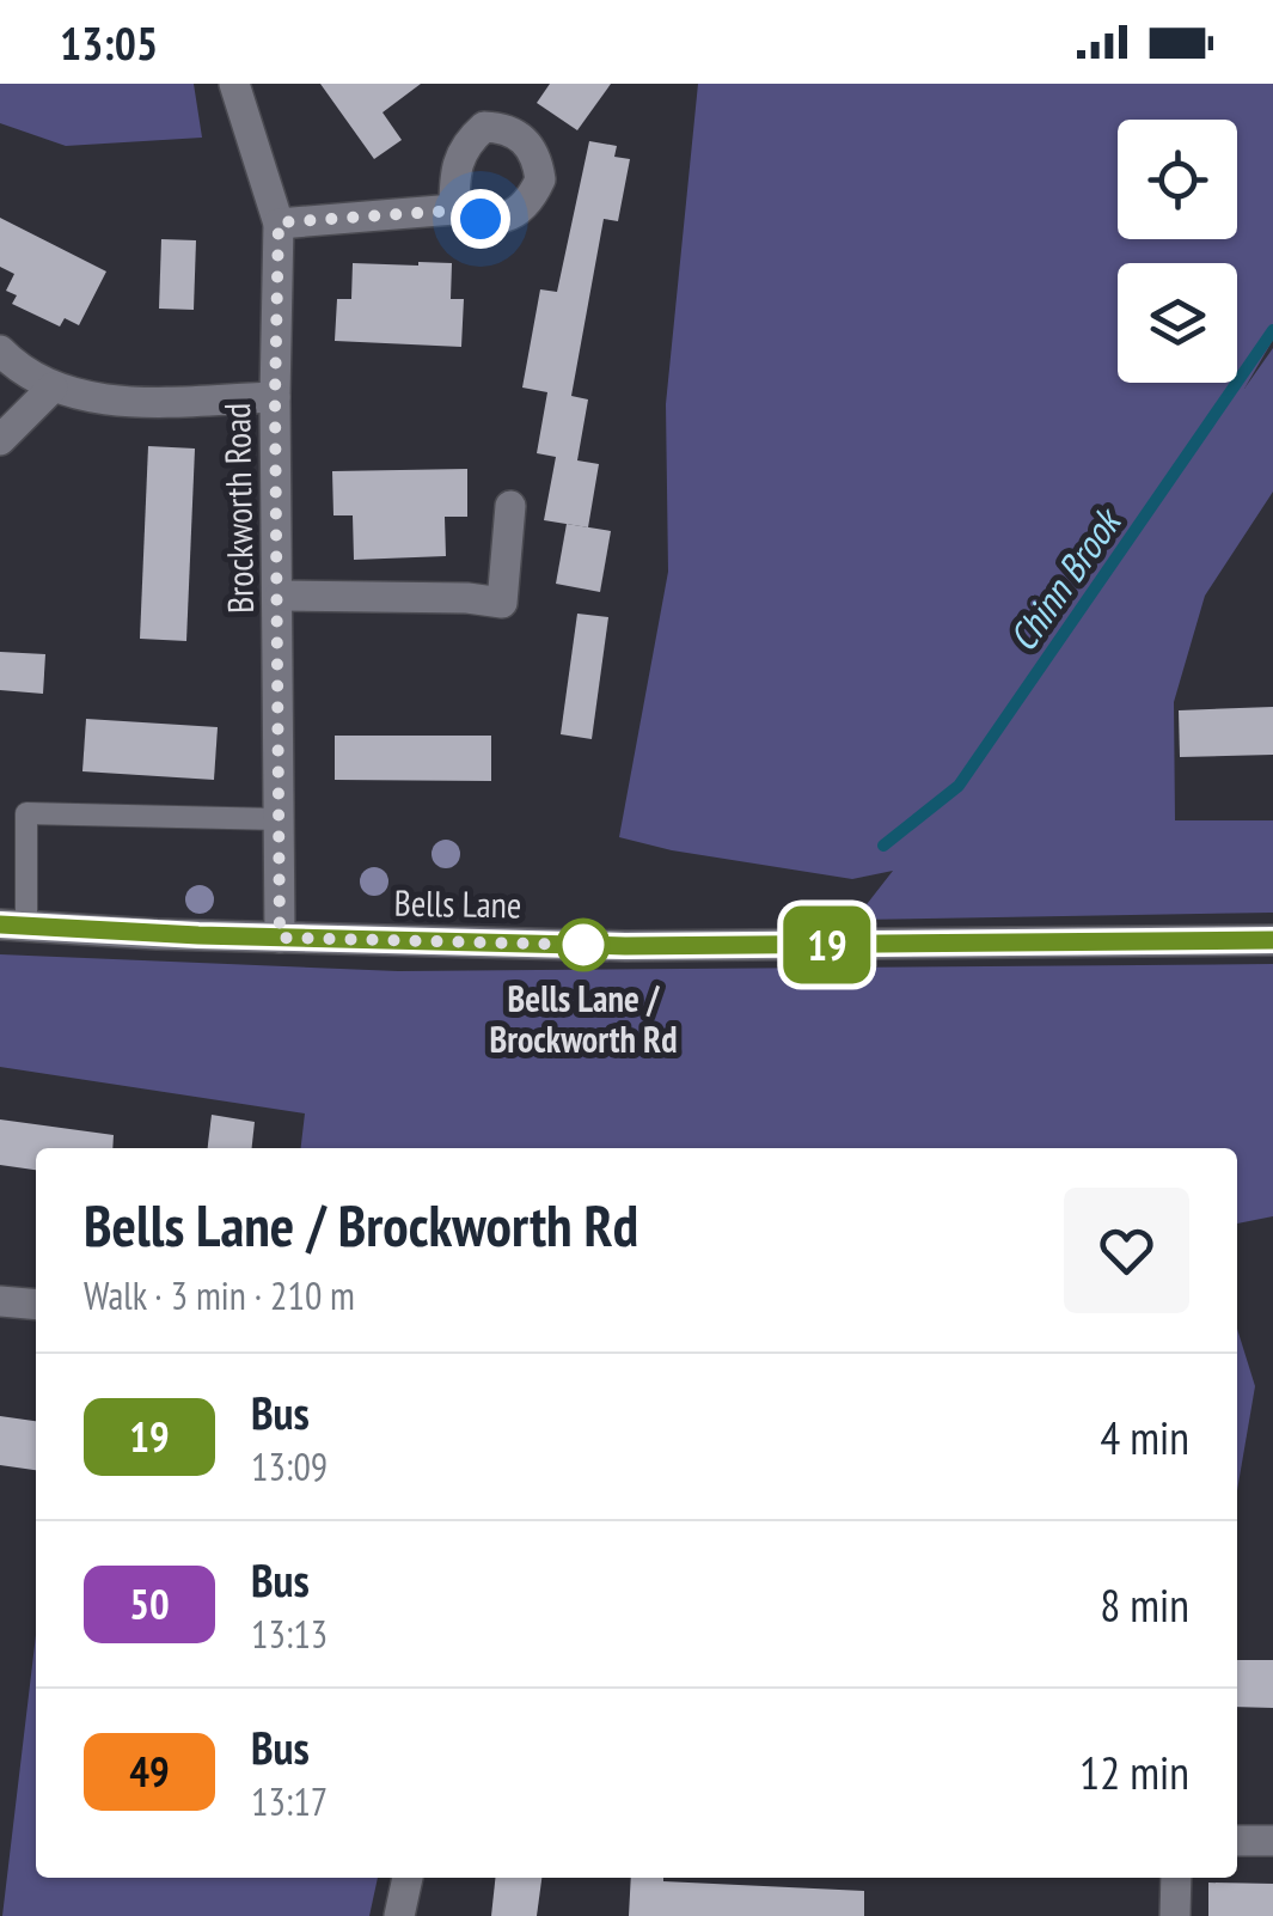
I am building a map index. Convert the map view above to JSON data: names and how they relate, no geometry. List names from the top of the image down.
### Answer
{
  "streets": {
    "street": ["Brockworth Road", "Bells Lane"]
  },
  "crossings": [
    ["Brockworth Road", "Bells Lane"]
  ],
  "water": ["Chinn Brook"],
  "places": ["Bells Lane / Brockworth Rd"],
  "lines": ["bus line 19"],
  "page": {
    "status": "13:05",
    "on_map": "19",
    "heading": ["Bells Lane / Brockworth Rd", "Walk · 3 min · 210 m"],
    "list": [
      {
        "mark": "19",
        "name": "Bus",
        "note": "13:09",
        "value": "4 min"
      },
      {
        "mark": "50",
        "name": "Bus",
        "note": "13:13",
        "value": "8 min"
      },
      {
        "mark": "49",
        "name": "Bus",
        "note": "13:17",
        "value": "12 min"
      }
    ]
  }
}
